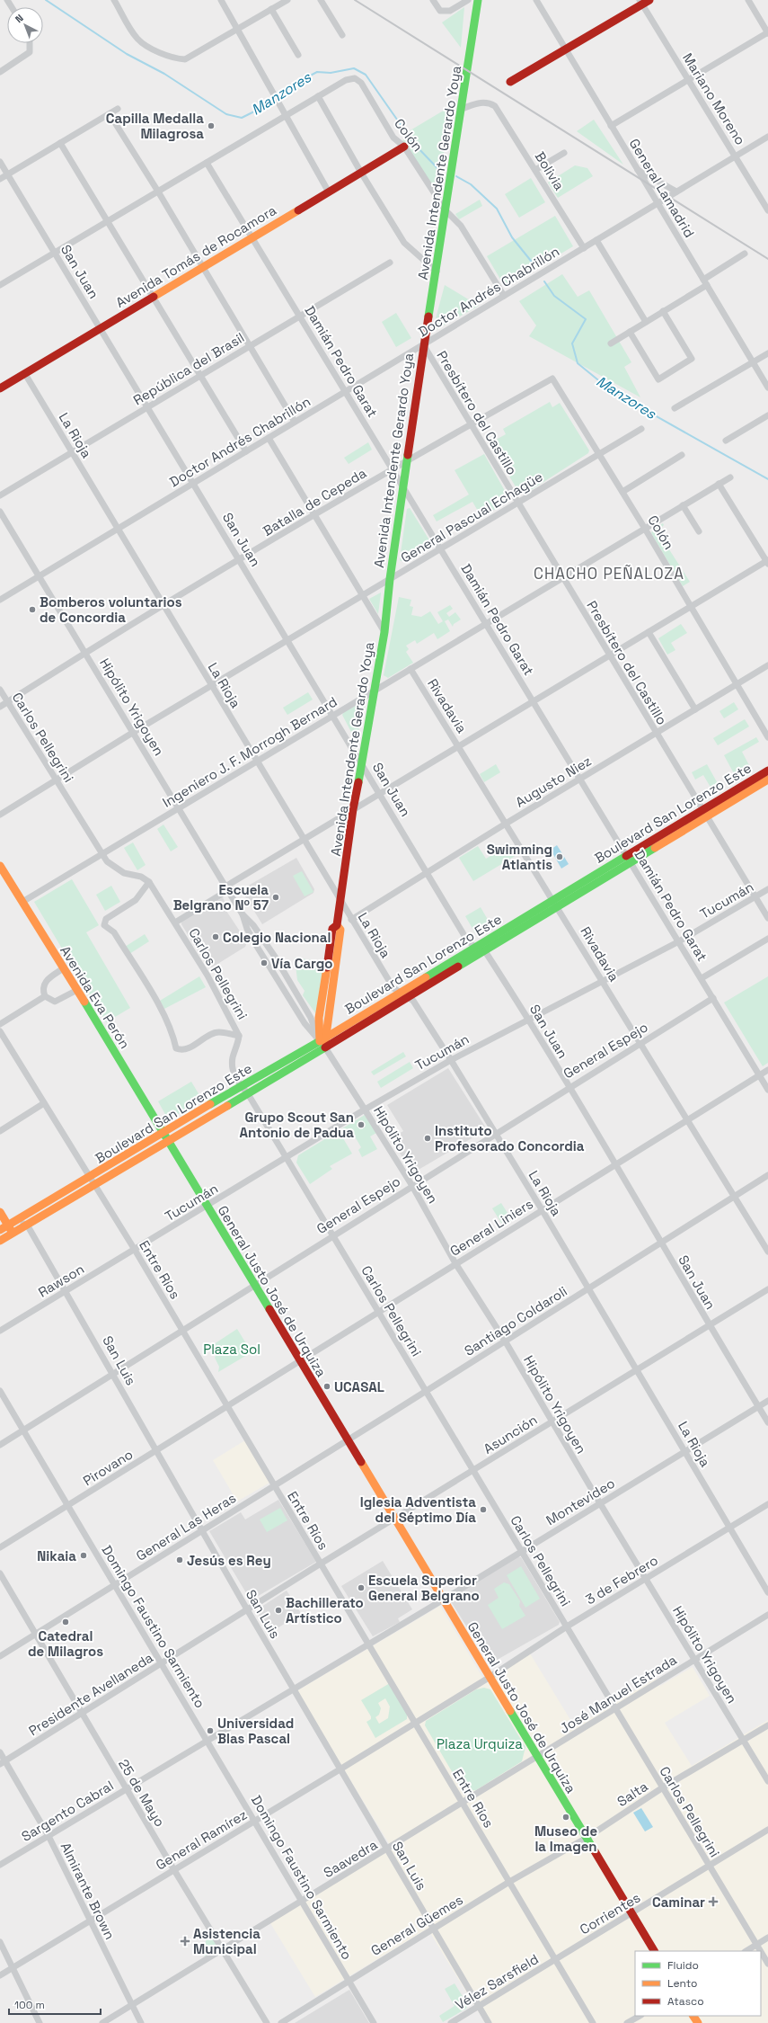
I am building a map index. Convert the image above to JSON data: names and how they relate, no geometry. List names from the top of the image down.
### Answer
{
  "streets": {
    "main road": [
      "Avenida Intendente Gerardo Yoya",
      "Avenida Tomás de Rocamora",
      "Boulevard San Lorenzo Este",
      "Avenida Eva Perón",
      "General Justo José de Urquiza"
    ],
    "street": [
      "Mariano Moreno",
      "Colón",
      "Bolivia",
      "General Lamadrid",
      "San Juan",
      "Doctor Andrés Chabrillón",
      "Damián Pedro Garat",
      "República del Brasil",
      "Presbítero del Castillo",
      "La Rioja",
      "Batalla de Cepeda",
      "General Pascual Echagüe",
      "Rivadavia",
      "Hipólito Yrigoyen",
      "Carlos Pellegrini",
      "Ingeniero J. F. Morrogh Bernard",
      "Augusto Niez",
      "Tucumán",
      "General Espejo",
      "General Liniers",
      "Entre Ríos",
      "Rawson",
      "Santiago Coldaroli",
      "San Luis",
      "Asunción",
      "Pirovano",
      "Montevideo",
      "General Las Heras",
      "3 de Febrero",
      "Domingo Faustino Sarmiento",
      "Presidente Avellaneda",
      "José Manuel Estrada",
      "25 de Mayo",
      "Salta",
      "Sargento Cabral",
      "General Ramírez",
      "Saavedra",
      "Almirante Brown",
      "Corrientes",
      "General Güemes",
      "Vélez Sarsfield"
    ]
  },
  "crossings": [
    ["Mariano Moreno", "Doctor Andrés Chabrillón"],
    ["Colón", "Avenida Intendente Gerardo Yoya"],
    ["Colón", "Avenida Tomás de Rocamora"],
    ["Colón", "Doctor Andrés Chabrillón"],
    ["Colón", "Batalla de Cepeda"],
    ["Colón", "General Pascual Echagüe"],
    ["Colón", "Ingeniero J. F. Morrogh Bernard"],
    ["Colón", "Augusto Niez"],
    ["Bolivia", "Avenida Intendente Gerardo Yoya"],
    ["Bolivia", "Doctor Andrés Chabrillón"],
    ["Avenida Intendente Gerardo Yoya", "San Juan"],
    ["Avenida Intendente Gerardo Yoya", "Doctor Andrés Chabrillón"],
    ["Avenida Intendente Gerardo Yoya", "Damián Pedro Garat"],
    ["Avenida Intendente Gerardo Yoya", "Presbítero del Castillo"],
    ["Avenida Intendente Gerardo Yoya", "La Rioja"],
    ["Avenida Intendente Gerardo Yoya", "Batalla de Cepeda"],
    ["Avenida Intendente Gerardo Yoya", "General Pascual Echagüe"],
    ["Avenida Intendente Gerardo Yoya", "Hipólito Yrigoyen"],
    ["Avenida Intendente Gerardo Yoya", "Ingeniero J. F. Morrogh Bernard"],
    ["Avenida Intendente Gerardo Yoya", "Boulevard San Lorenzo Este"],
    ["General Lamadrid", "Doctor Andrés Chabrillón"],
    ["Avenida Tomás de Rocamora", "San Juan"],
    ["Avenida Tomás de Rocamora", "Damián Pedro Garat"],
    ["Avenida Tomás de Rocamora", "La Rioja"],
    ["San Juan", "Doctor Andrés Chabrillón"],
    ["San Juan", "República del Brasil"],
    ["San Juan", "Batalla de Cepeda"],
    ["San Juan", "General Pascual Echagüe"],
    ["San Juan", "Ingeniero J. F. Morrogh Bernard"],
    ["San Juan", "Augusto Niez"],
    ["San Juan", "Boulevard San Lorenzo Este"],
    ["San Juan", "Tucumán"],
    ["San Juan", "General Espejo"],
    ["San Juan", "General Liniers"],
    ["San Juan", "Santiago Coldaroli"],
    ["San Juan", "Asunción"],
    ["San Juan", "Montevideo"],
    ["Doctor Andrés Chabrillón", "Damián Pedro Garat"],
    ["Doctor Andrés Chabrillón", "Presbítero del Castillo"],
    ["Doctor Andrés Chabrillón", "La Rioja"],
    ["Doctor Andrés Chabrillón", "Hipólito Yrigoyen"],
    ["Damián Pedro Garat", "República del Brasil"],
    ["Damián Pedro Garat", "Batalla de Cepeda"],
    ["Damián Pedro Garat", "General Pascual Echagüe"],
    ["Damián Pedro Garat", "Ingeniero J. F. Morrogh Bernard"],
    ["Damián Pedro Garat", "Augusto Niez"],
    ["Damián Pedro Garat", "Boulevard San Lorenzo Este"],
    ["Damián Pedro Garat", "Tucumán"],
    ["Damián Pedro Garat", "General Espejo"],
    ["Damián Pedro Garat", "General Liniers"],
    ["República del Brasil", "La Rioja"],
    ["Presbítero del Castillo", "Batalla de Cepeda"],
    ["Presbítero del Castillo", "General Pascual Echagüe"],
    ["Presbítero del Castillo", "Ingeniero J. F. Morrogh Bernard"],
    ["Presbítero del Castillo", "Augusto Niez"],
    ["Presbítero del Castillo", "Boulevard San Lorenzo Este"],
    ["Presbítero del Castillo", "Tucumán"],
    ["La Rioja", "Batalla de Cepeda"],
    ["La Rioja", "General Pascual Echagüe"],
    ["La Rioja", "Ingeniero J. F. Morrogh Bernard"],
    ["La Rioja", "Augusto Niez"],
    ["La Rioja", "Boulevard San Lorenzo Este"],
    ["La Rioja", "Tucumán"],
    ["La Rioja", "General Espejo"],
    ["La Rioja", "General Liniers"],
    ["La Rioja", "Santiago Coldaroli"],
    ["La Rioja", "Asunción"],
    ["La Rioja", "Montevideo"],
    ["La Rioja", "3 de Febrero"],
    ["Batalla de Cepeda", "Hipólito Yrigoyen"],
    ["Batalla de Cepeda", "Carlos Pellegrini"],
    ["General Pascual Echagüe", "Hipólito Yrigoyen"],
    ["General Pascual Echagüe", "Carlos Pellegrini"],
    ["Rivadavia", "Ingeniero J. F. Morrogh Bernard"],
    ["Rivadavia", "Augusto Niez"],
    ["Rivadavia", "Boulevard San Lorenzo Este"],
    ["Rivadavia", "Tucumán"],
    ["Rivadavia", "General Espejo"],
    ["Rivadavia", "General Liniers"],
    ["Rivadavia", "Santiago Coldaroli"],
    ["Hipólito Yrigoyen", "Ingeniero J. F. Morrogh Bernard"],
    ["Hipólito Yrigoyen", "Boulevard San Lorenzo Este"],
    ["Hipólito Yrigoyen", "Tucumán"],
    ["Hipólito Yrigoyen", "General Espejo"],
    ["Hipólito Yrigoyen", "General Liniers"],
    ["Hipólito Yrigoyen", "Santiago Coldaroli"],
    ["Hipólito Yrigoyen", "Asunción"],
    ["Hipólito Yrigoyen", "Montevideo"],
    ["Hipólito Yrigoyen", "3 de Febrero"],
    ["Hipólito Yrigoyen", "José Manuel Estrada"],
    ["Hipólito Yrigoyen", "Salta"],
    ["Carlos Pellegrini", "Ingeniero J. F. Morrogh Bernard"],
    ["Carlos Pellegrini", "Boulevard San Lorenzo Este"],
    ["Carlos Pellegrini", "Tucumán"],
    ["Carlos Pellegrini", "General Espejo"],
    ["Carlos Pellegrini", "General Liniers"],
    ["Carlos Pellegrini", "Santiago Coldaroli"],
    ["Carlos Pellegrini", "Asunción"],
    ["Carlos Pellegrini", "Montevideo"],
    ["Carlos Pellegrini", "3 de Febrero"],
    ["Carlos Pellegrini", "José Manuel Estrada"],
    ["Carlos Pellegrini", "Salta"],
    ["Carlos Pellegrini", "Corrientes"],
    ["Ingeniero J. F. Morrogh Bernard", "Avenida Eva Perón"],
    ["Boulevard San Lorenzo Este", "Avenida Eva Perón"],
    ["Boulevard San Lorenzo Este", "Entre Ríos"],
    ["Boulevard San Lorenzo Este", "General Justo José de Urquiza"],
    ["Boulevard San Lorenzo Este", "San Luis"],
    ["Tucumán", "Entre Ríos"],
    ["Tucumán", "Rawson"],
    ["Tucumán", "General Justo José de Urquiza"],
    ["Avenida Eva Perón", "General Justo José de Urquiza"],
    ["General Espejo", "Entre Ríos"],
    ["General Espejo", "General Justo José de Urquiza"],
    ["General Espejo", "San Luis"],
    ["General Espejo", "Domingo Faustino Sarmiento"],
    ["General Liniers", "Entre Ríos"],
    ["General Liniers", "General Justo José de Urquiza"],
    ["General Liniers", "Pirovano"],
    ["Entre Ríos", "Rawson"],
    ["Entre Ríos", "Santiago Coldaroli"],
    ["Entre Ríos", "Asunción"],
    ["Entre Ríos", "Pirovano"],
    ["Entre Ríos", "Montevideo"],
    ["Entre Ríos", "General Las Heras"],
    ["Entre Ríos", "3 de Febrero"],
    ["Entre Ríos", "Presidente Avellaneda"],
    ["Entre Ríos", "José Manuel Estrada"],
    ["Entre Ríos", "Salta"],
    ["Entre Ríos", "Sargento Cabral"],
    ["Entre Ríos", "General Ramírez"],
    ["Entre Ríos", "Saavedra"],
    ["Entre Ríos", "Corrientes"],
    ["Entre Ríos", "General Güemes"],
    ["Entre Ríos", "Vélez Sarsfield"],
    ["Rawson", "San Luis"],
    ["General Justo José de Urquiza", "Santiago Coldaroli"],
    ["General Justo José de Urquiza", "Asunción"],
    ["General Justo José de Urquiza", "Montevideo"],
    ["General Justo José de Urquiza", "3 de Febrero"],
    ["General Justo José de Urquiza", "José Manuel Estrada"],
    ["General Justo José de Urquiza", "Salta"],
    ["General Justo José de Urquiza", "Corrientes"],
    ["Santiago Coldaroli", "General Las Heras"],
    ["San Luis", "Pirovano"],
    ["San Luis", "General Las Heras"],
    ["San Luis", "Presidente Avellaneda"],
    ["San Luis", "Sargento Cabral"],
    ["San Luis", "General Ramírez"],
    ["San Luis", "Saavedra"],
    ["San Luis", "General Güemes"],
    ["San Luis", "Vélez Sarsfield"],
    ["Asunción", "Presidente Avellaneda"],
    ["Pirovano", "Domingo Faustino Sarmiento"],
    ["Montevideo", "Sargento Cabral"],
    ["General Las Heras", "Domingo Faustino Sarmiento"],
    ["General Las Heras", "25 de Mayo"],
    ["3 de Febrero", "General Ramírez"],
    ["Domingo Faustino Sarmiento", "Presidente Avellaneda"],
    ["Domingo Faustino Sarmiento", "Sargento Cabral"],
    ["Domingo Faustino Sarmiento", "General Ramírez"],
    ["Domingo Faustino Sarmiento", "Saavedra"],
    ["Domingo Faustino Sarmiento", "General Güemes"],
    ["Presidente Avellaneda", "25 de Mayo"],
    ["Presidente Avellaneda", "Almirante Brown"],
    ["José Manuel Estrada", "Saavedra"],
    ["25 de Mayo", "Sargento Cabral"],
    ["25 de Mayo", "General Ramírez"],
    ["25 de Mayo", "Saavedra"],
    ["Salta", "General Güemes"],
    ["Sargento Cabral", "Almirante Brown"],
    ["General Ramírez", "Almirante Brown"],
    ["Saavedra", "Almirante Brown"],
    ["Corrientes", "Vélez Sarsfield"]
  ],
  "districts": ["CHACHO PEÑALOZA"],
  "water": ["Manzores"],
  "parks": ["Plaza Sol", "Plaza Urquiza"],
  "places": {
    "other": [
      "Capilla Medalla Milagrosa",
      "Bomberos voluntarios de Concordia",
      "Swimming Atlantis",
      "Escuela Belgrano Nº 57",
      "Colegio Nacional",
      "Vía Cargo",
      "Grupo Scout San Antonio de Padua",
      "Instituto Profesorado Concordia",
      "UCASAL",
      "Iglesia Adventista del Séptimo Día",
      "Nikaia",
      "Jesús es Rey",
      "Escuela Superior General Belgrano",
      "Bachillerato Artístico",
      "Catedral de Milagros",
      "Universidad Blas Pascal",
      "Museo de la Imagen"
    ],
    "health": ["Caminar", "Asistencia Municipal"]
  },
  "legend": ["Fluido", "Lento", "Atasco"],
  "scale_bar": "100 m",
  "north": "top left"
}
